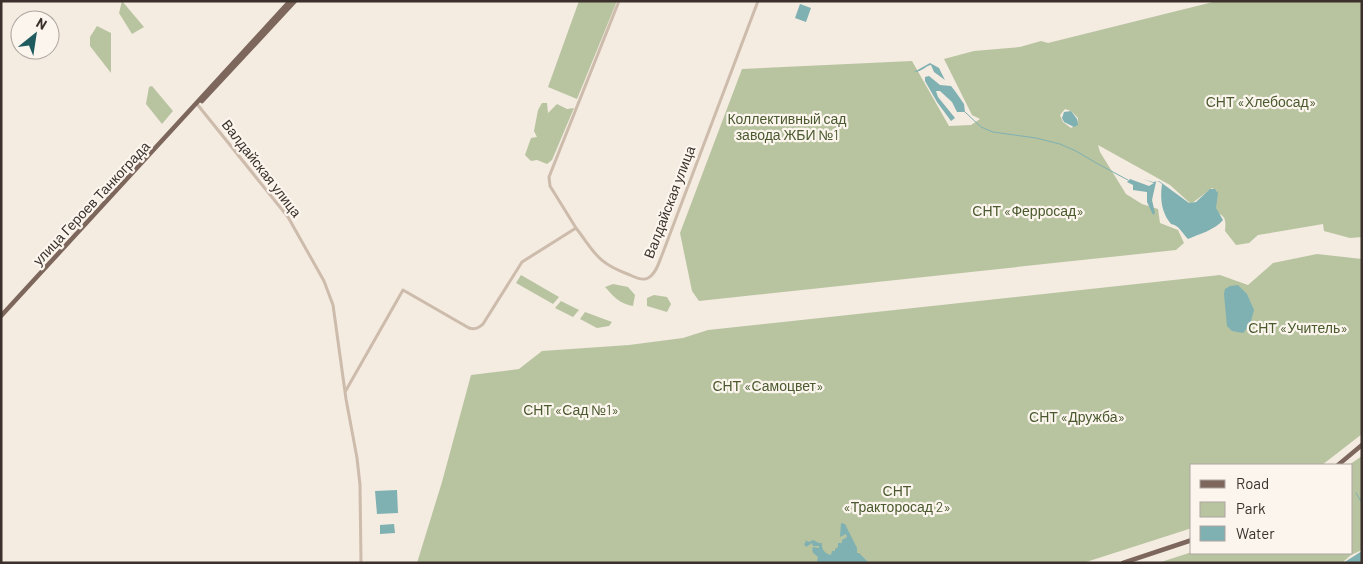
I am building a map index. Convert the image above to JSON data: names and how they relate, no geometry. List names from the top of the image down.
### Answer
{
  "streets": {
    "main road": ["улица Героев Танкограда"],
    "street": ["Валдайская улица"]
  },
  "crossings": [
    ["Валдайская улица", "улица Героев Танкограда"]
  ],
  "parks": [
    "СНТ «Хлебосад»",
    "Коллективный сад завода ЖБИ №1",
    "СНТ «Ферросад»",
    "СНТ «Учитель»",
    "СНТ «Самоцвет»",
    "СНТ «Сад №1»",
    "СНТ «Дружба»",
    "СНТ «Тракторосад 2»"
  ],
  "legend": ["Road", "Park", "Water"],
  "north": "top right"
}
